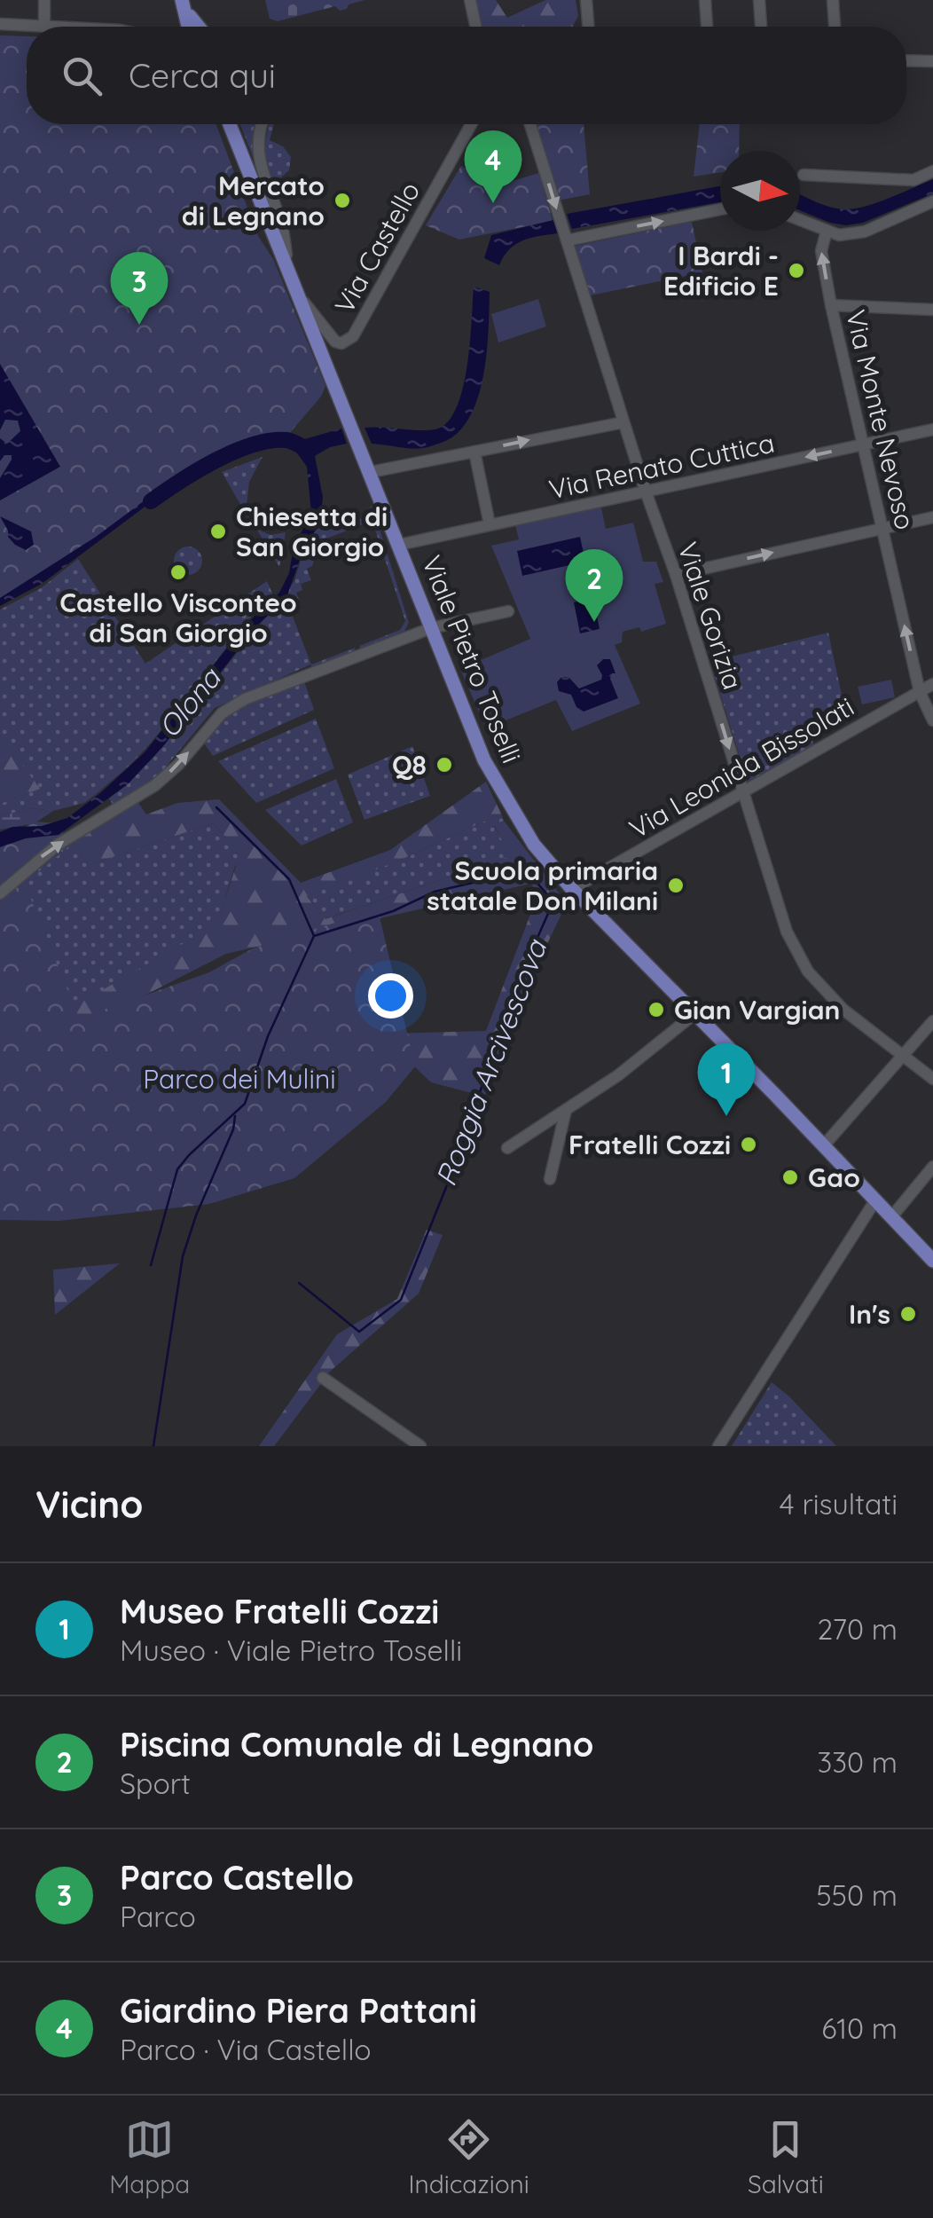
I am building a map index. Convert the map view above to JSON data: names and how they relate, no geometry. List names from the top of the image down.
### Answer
{
  "streets": {
    "main road": ["Viale Pietro Toselli"],
    "street": [
      "Via Castello",
      "Via Monte Nevoso",
      "Via Renato Cuttica",
      "Viale Gorizia",
      "Via Leonida Bissolati"
    ]
  },
  "crossings": [
    ["Via Castello", "Viale Pietro Toselli"],
    ["Via Monte Nevoso", "Via Renato Cuttica"],
    ["Via Monte Nevoso", "Via Leonida Bissolati"],
    ["Via Renato Cuttica", "Viale Gorizia"],
    ["Via Renato Cuttica", "Viale Pietro Toselli"],
    ["Viale Gorizia", "Via Leonida Bissolati"],
    ["Viale Pietro Toselli", "Via Leonida Bissolati"]
  ],
  "one_way": ["Via Monte Nevoso"],
  "water": ["Olona", "Roggia Arcivescova"],
  "parks": ["Parco dei Mulini"],
  "places": [
    "Mercato di Legnano",
    "I Bardi - Edificio E",
    "Chiesetta di San Giorgio",
    "Castello Visconteo di San Giorgio",
    "Q8",
    "Scuola primaria statale Don Milani",
    "Gian Vargian",
    "Fratelli Cozzi",
    "Gao",
    "In's"
  ],
  "north": "right",
  "page": {
    "search": "Cerca qui",
    "pins": [
      "4",
      "3",
      "2",
      "1"
    ],
    "heading": ["Vicino", "4 risultati"],
    "list": [
      {
        "mark": "1",
        "name": "Museo Fratelli Cozzi",
        "note": "Museo · Viale Pietro Toselli",
        "value": "270 m"
      },
      {
        "mark": "2",
        "name": "Piscina Comunale di Legnano",
        "note": "Sport",
        "value": "330 m"
      },
      {
        "mark": "3",
        "name": "Parco Castello",
        "note": "Parco",
        "value": "550 m"
      },
      {
        "mark": "4",
        "name": "Giardino Piera Pattani",
        "note": "Parco · Via Castello",
        "value": "610 m"
      }
    ],
    "nav": ["Mappa", "Indicazioni", "Salvati"]
  }
}
